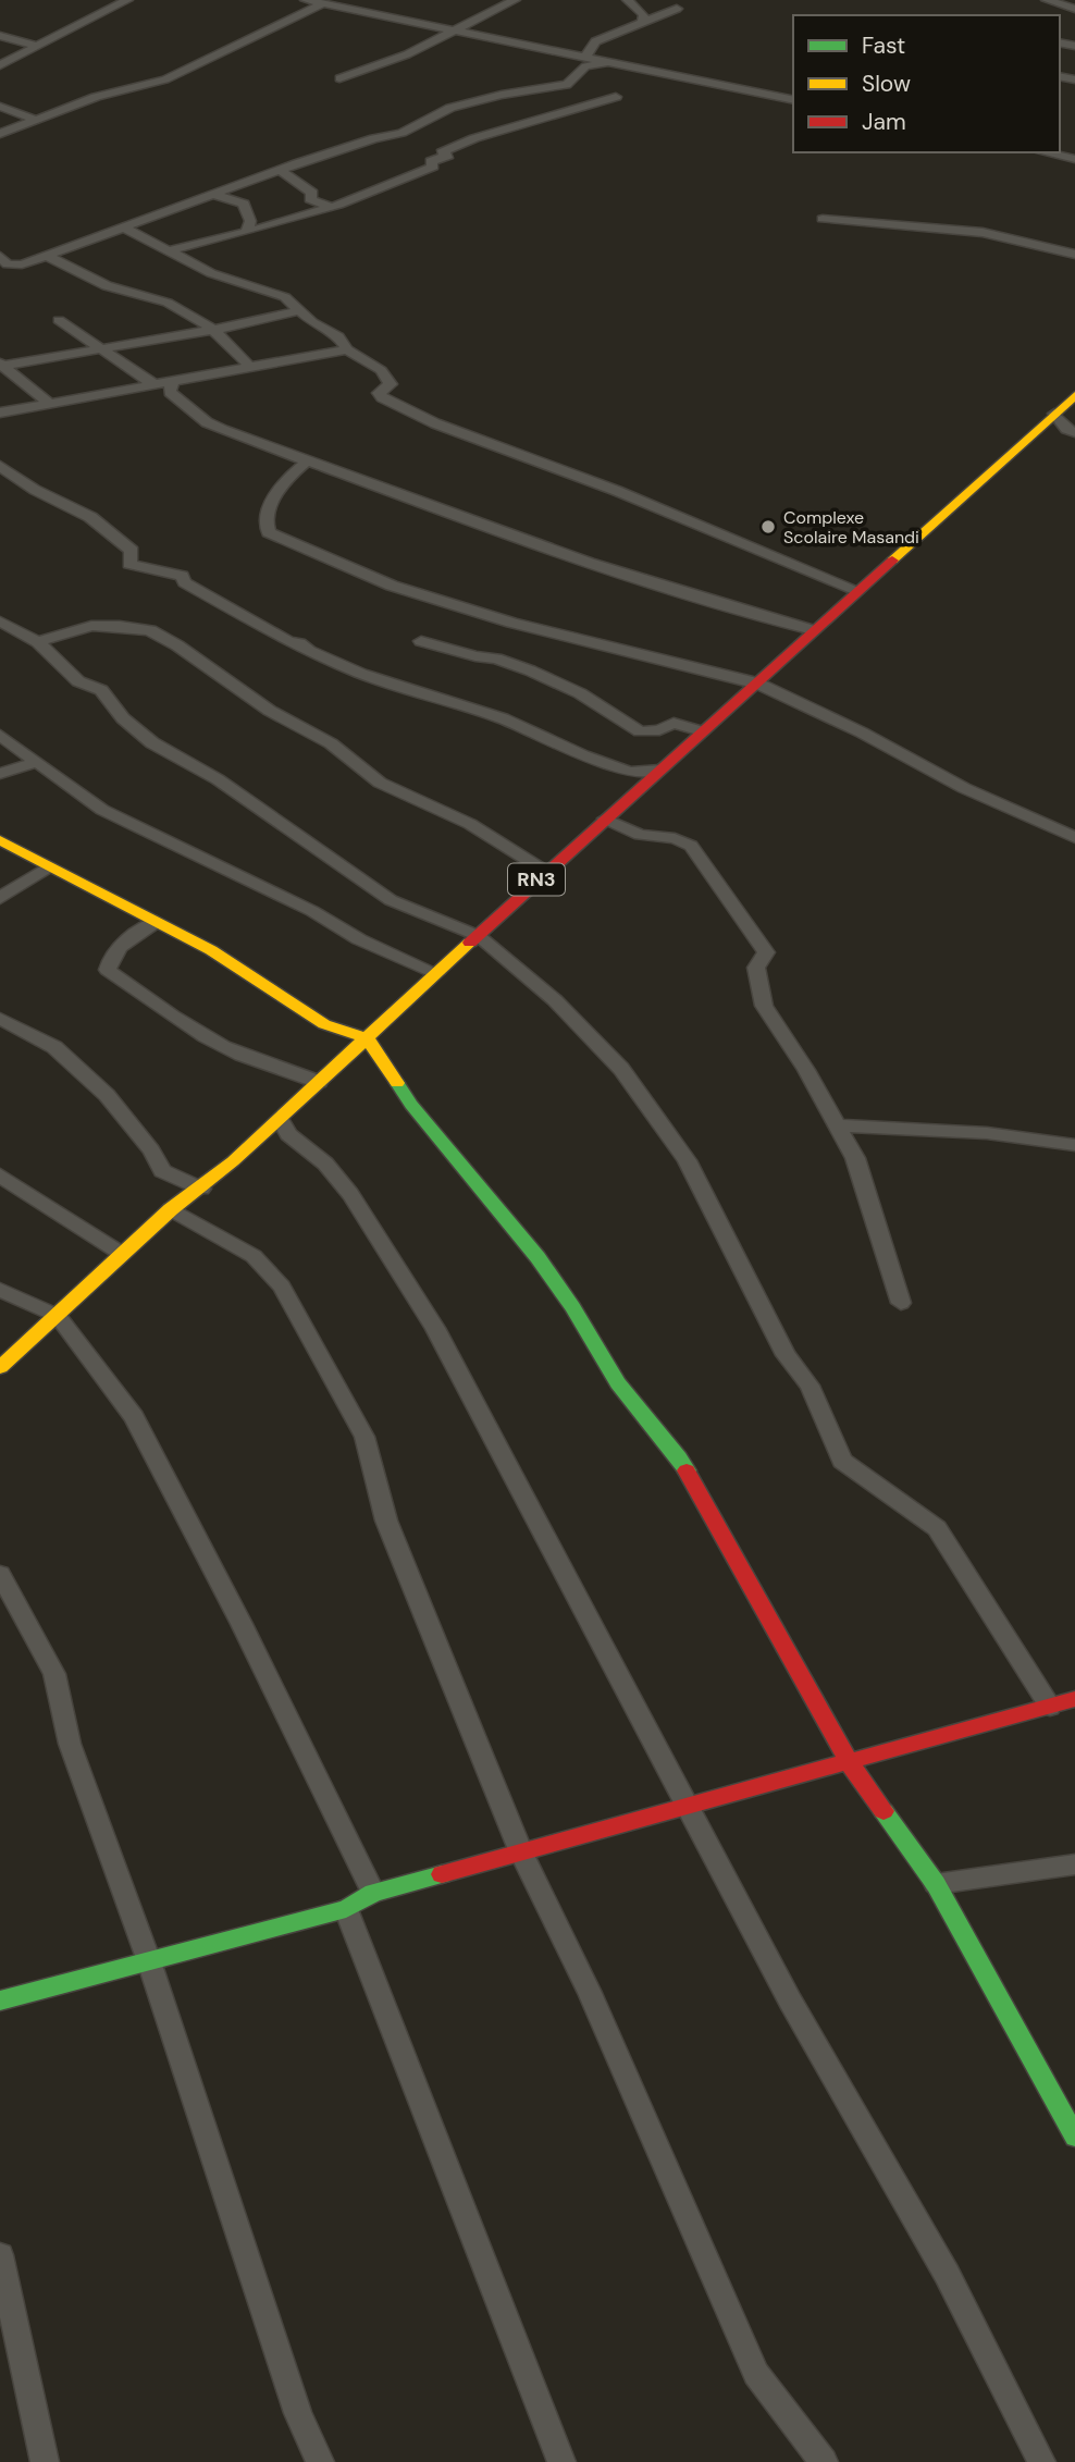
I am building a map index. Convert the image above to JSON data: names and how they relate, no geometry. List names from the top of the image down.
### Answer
{
  "streets": {
    "main road": ["RN3"]
  },
  "places": ["Complexe Scolaire Masandi"],
  "legend": ["Fast", "Slow", "Jam"]
}
